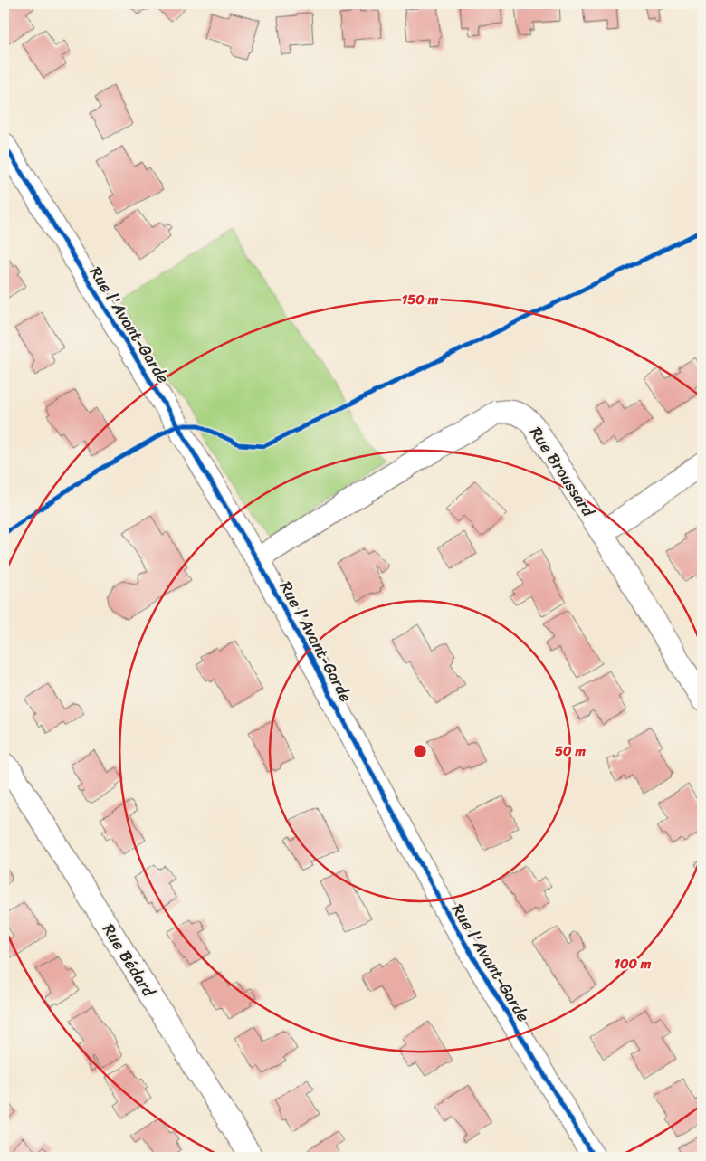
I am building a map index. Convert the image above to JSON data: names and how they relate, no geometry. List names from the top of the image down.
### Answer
{
  "streets": {
    "street": ["Rue l'Avant-Garde", "Rue Broussard", "Rue Bédard"]
  },
  "crossings": [
    ["Rue l'Avant-Garde", "Rue Broussard"]
  ],
  "rings": ["150 m", "50 m", "100 m"]
}
